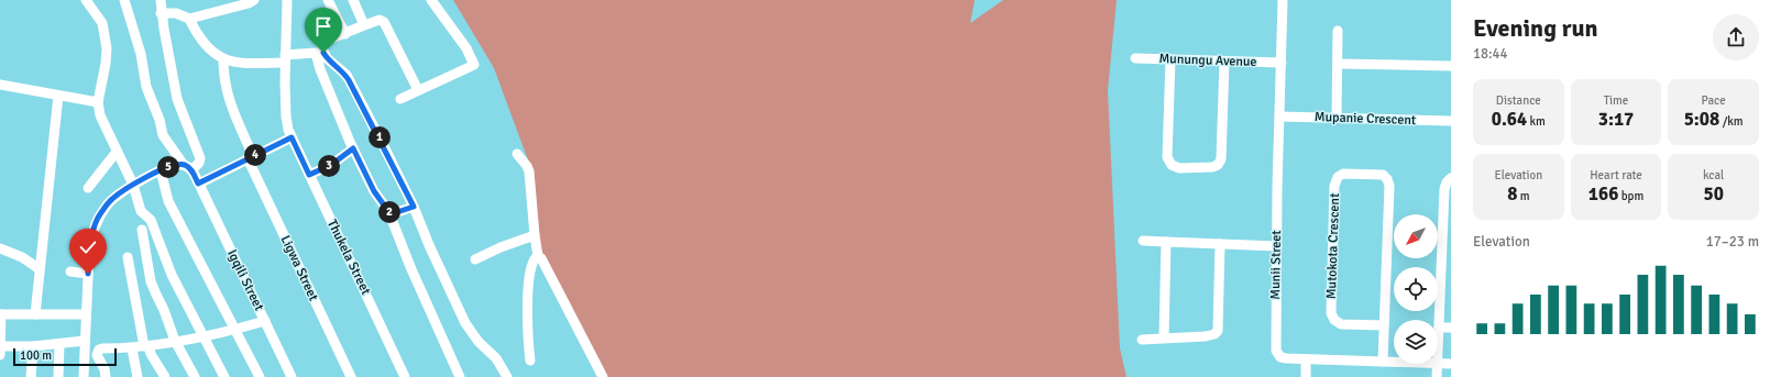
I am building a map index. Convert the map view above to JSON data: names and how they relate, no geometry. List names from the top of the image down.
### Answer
{
  "streets": {
    "street": [
      "Munungu Avenue",
      "Mupanie Crescent",
      "Mutokota Crescent",
      "Thukela Street",
      "Munii Street",
      "Ligwa Street",
      "Igqili Street"
    ]
  },
  "crossings": [
    ["Munungu Avenue", "Munii Street"],
    ["Mupanie Crescent", "Munii Street"]
  ],
  "scale_bar": "100 m",
  "north": "bottom left",
  "page": {
    "heading": ["Evening run", "18:44"],
    "stats": [
      ["Distance", "0.64 km"],
      ["Time", "3:17"],
      ["Pace", "5:08 /km"],
      ["Elevation", "8 m"],
      ["Heart rate", "166 bpm"],
      ["kcal", "50"]
    ],
    "pins": [
      "1",
      "4",
      "3",
      "5",
      "2"
    ],
    "chart": ["Elevation", "17–23 m"],
    "scale": "100 m"
  }
}
